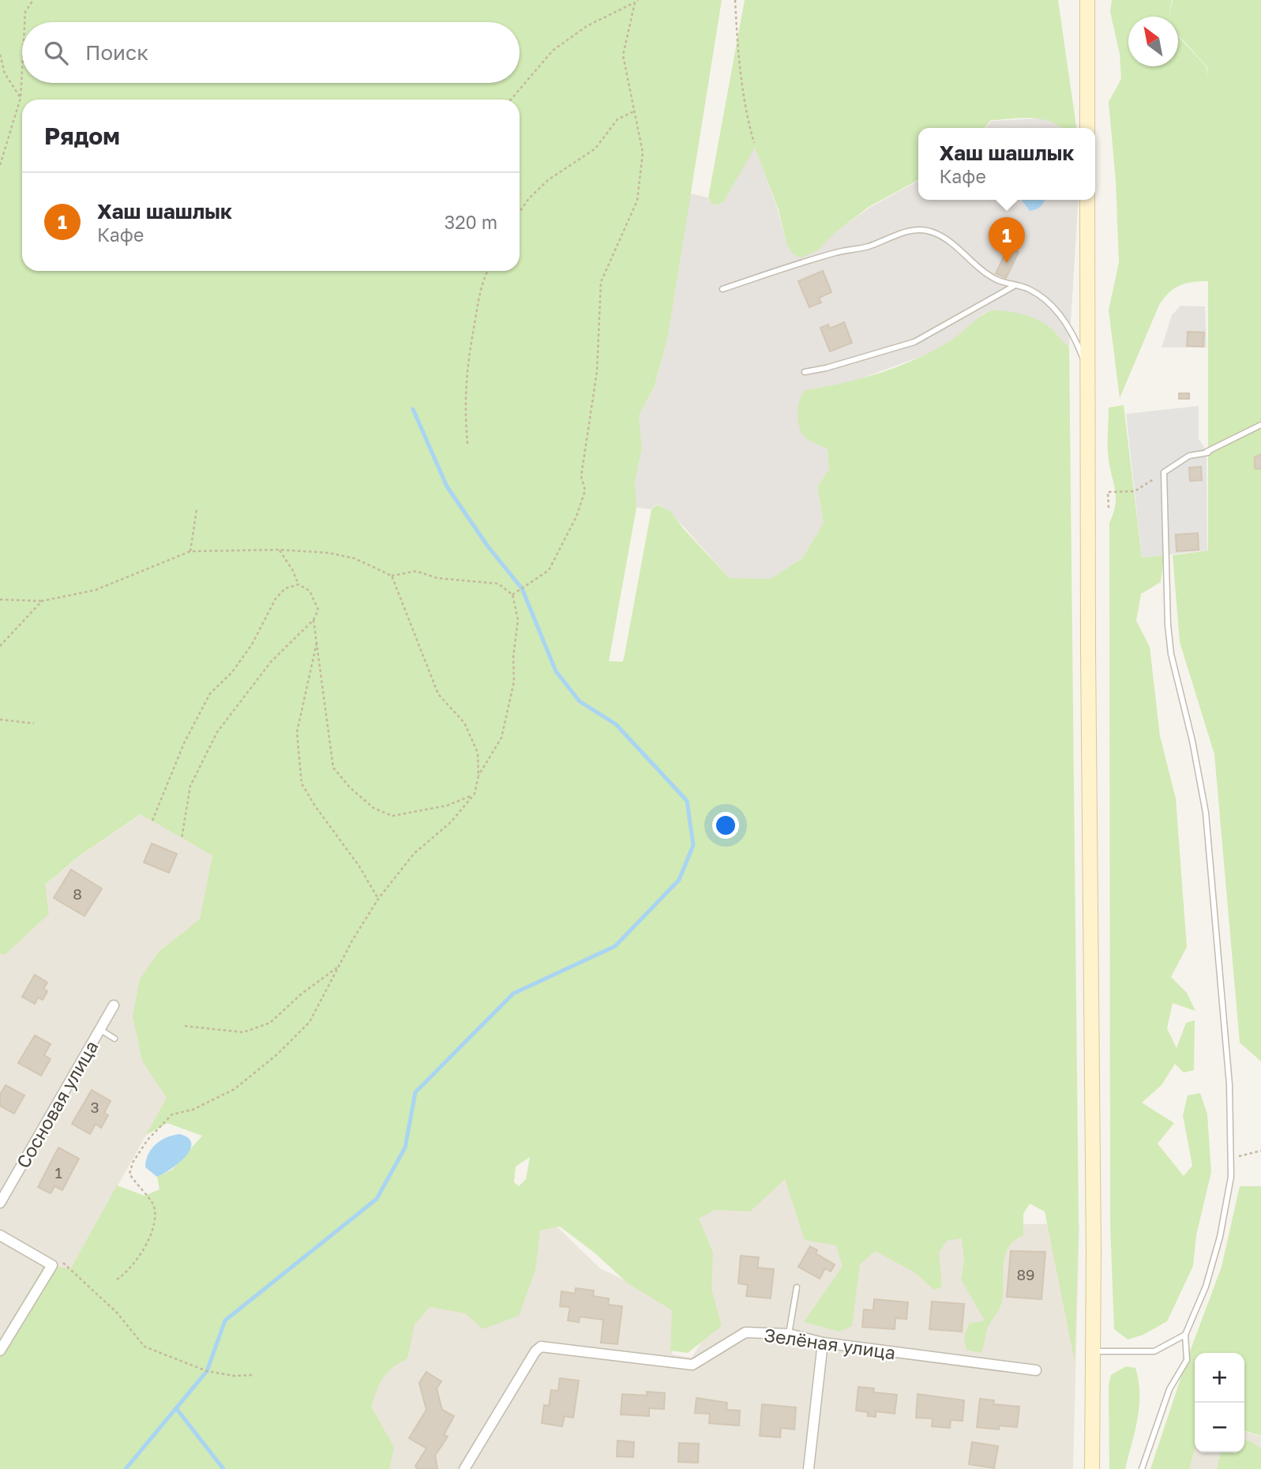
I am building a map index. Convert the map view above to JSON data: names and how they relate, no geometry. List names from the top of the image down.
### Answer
{
  "streets": {
    "street": ["Сосновая улица", "Зелёная улица"]
  },
  "house_numbers": [
    "8",
    "3",
    "1",
    "89"
  ],
  "north": "top left",
  "page": {
    "search": "Поиск",
    "heading": "Рядом",
    "popup": ["Хаш шашлык", "Кафе"],
    "list": [
      {
        "mark": "1",
        "name": "Хаш шашлык",
        "note": "Кафе",
        "value": "320 m"
      }
    ],
    "pins": "1",
    "map_buttons": ["+", "−"]
  }
}
